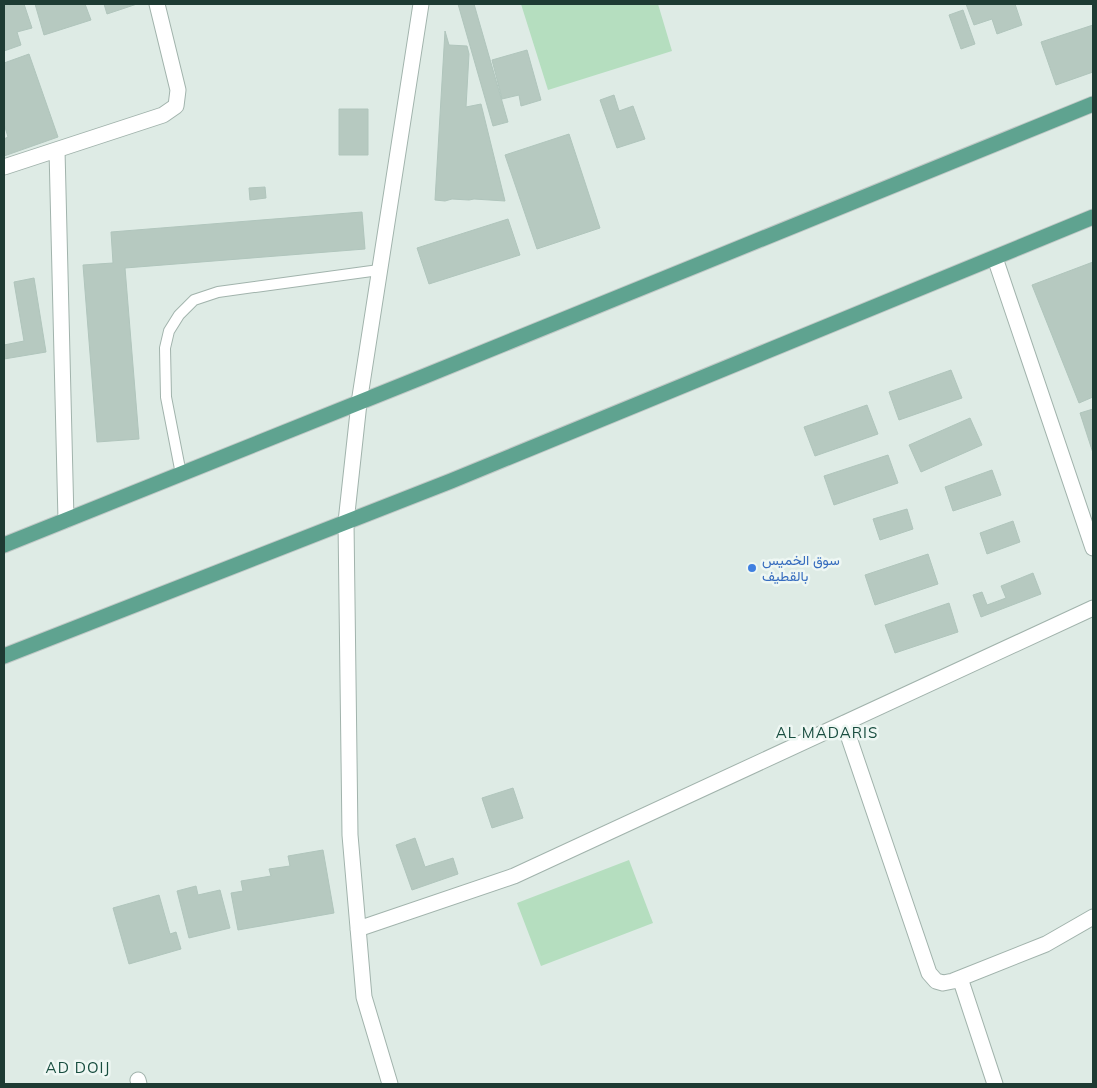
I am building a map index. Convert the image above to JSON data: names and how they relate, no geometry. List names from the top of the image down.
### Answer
{
  "districts": ["AL MADARIS", "AD DOIJ"],
  "places": ["سوق الخميس بالقطيف"]
}
